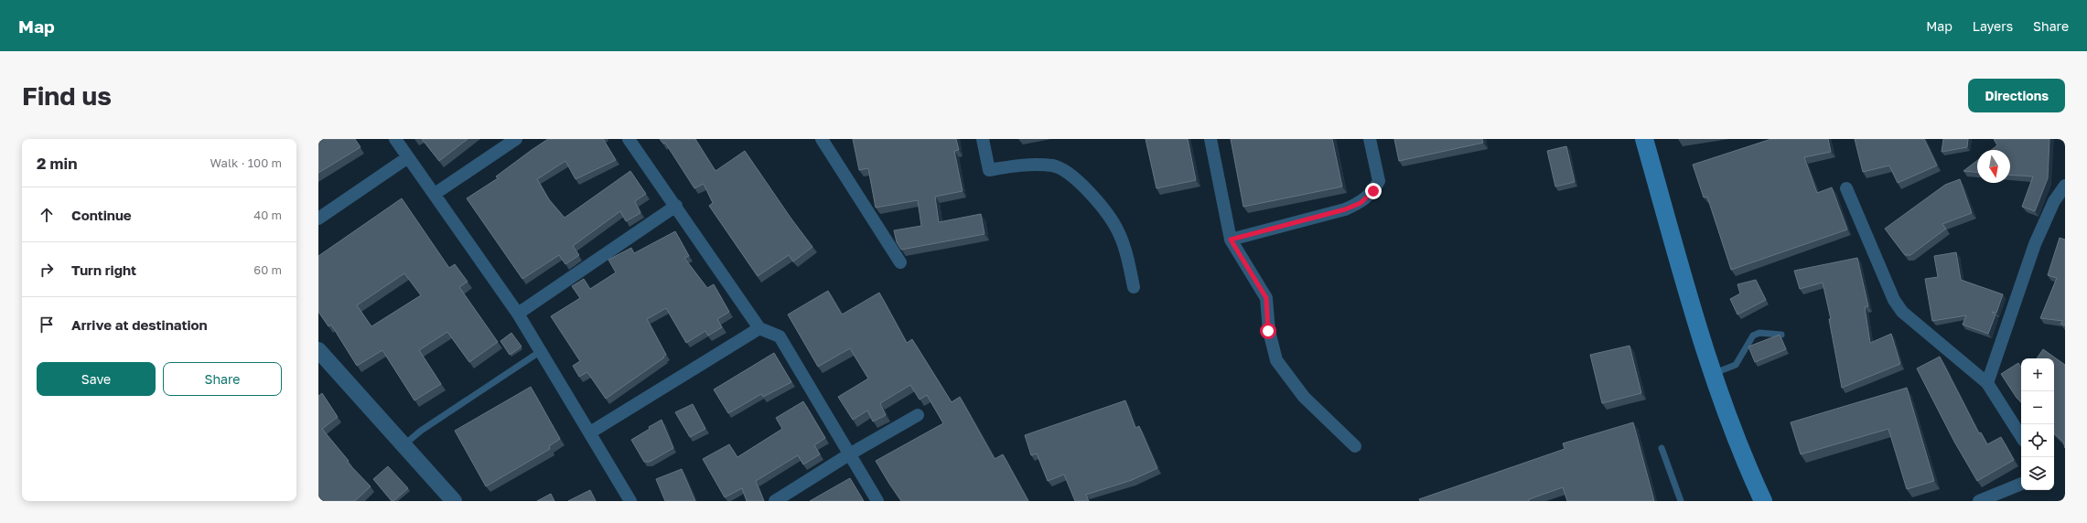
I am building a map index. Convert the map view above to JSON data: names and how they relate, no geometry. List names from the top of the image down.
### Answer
{
  "north": "bottom",
  "page": {
    "header": "Map",
    "nav": ["Map", "Layers", "Share"],
    "buttons": [
      "Directions",
      ["Save", "Share"]
    ],
    "title": "Find us",
    "heading": ["2 min", "Walk · 100 m"],
    "list": [
      ["Continue", "40 m"],
      ["Turn right", "60 m"],
      "Arrive at destination"
    ],
    "map_buttons": ["+", "−"]
  }
}
